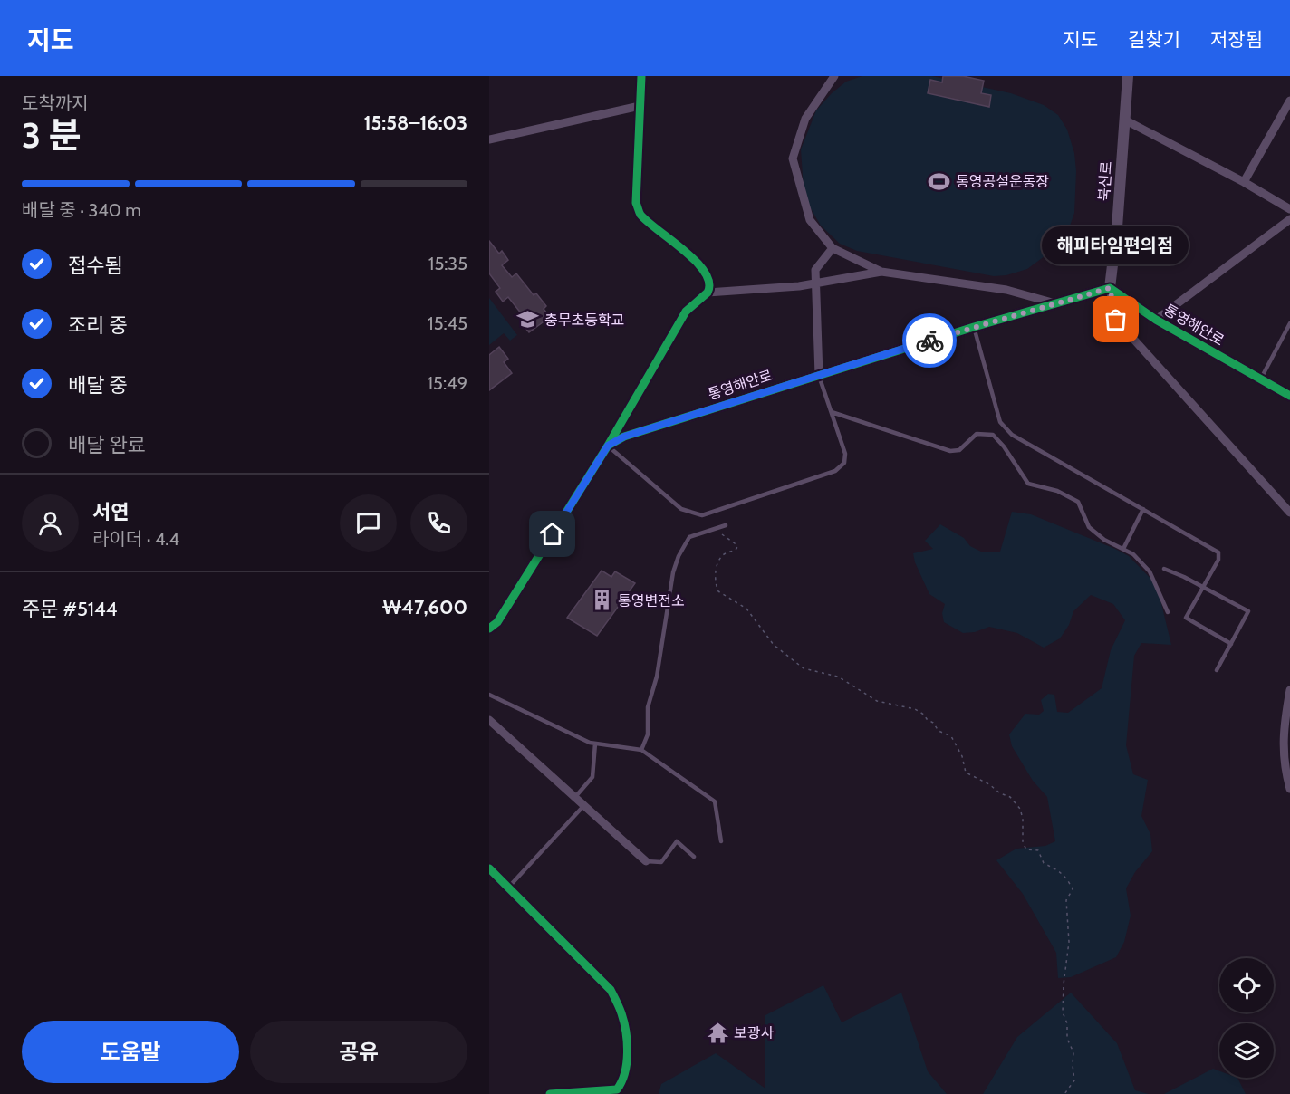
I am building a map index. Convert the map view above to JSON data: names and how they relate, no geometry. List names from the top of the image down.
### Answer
{
  "streets": {
    "street": ["북신로", "통영해안로"]
  },
  "crossings": [
    ["북신로", "통영해안로"]
  ],
  "places": {
    "sports": ["통영공설운동장"],
    "school or university": ["충무초등학교"],
    "other": ["해피타임편의점"],
    "building": ["통영변전소"],
    "temple": ["보광사"]
  },
  "page": {
    "header": "지도",
    "nav": ["지도", "길찾기", "저장됨"],
    "heading": ["3 분", "도착까지", "15:58–16:03"],
    "panel": [
      "서연",
      "라이더 · 4.4",
      "주문 #5144",
      "₩47,600"
    ],
    "bar": "배달 중 · 340 m",
    "bubble": "해피타임편의점",
    "list": [
      ["접수됨", "15:35"],
      ["조리 중", "15:45"],
      ["배달 중", "15:49"],
      "배달 완료"
    ],
    "buttons": ["도움말", "공유"]
  }
}
